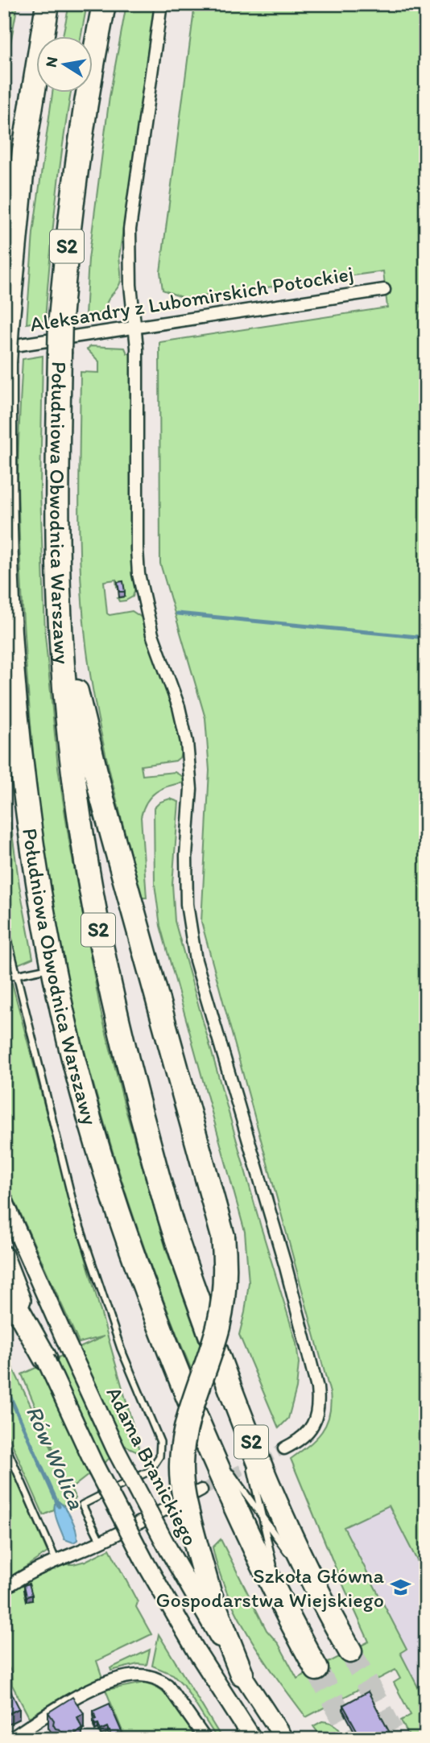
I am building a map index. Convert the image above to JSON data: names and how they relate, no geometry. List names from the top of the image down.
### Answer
{
  "streets": {
    "highway": ["S2", "Południowa Obwodnica Warszawy"],
    "main road": ["Adama Branickiego"],
    "street": ["Aleksandry z Lubomirskich Potockiej"]
  },
  "crossings": [
    ["Aleksandry z Lubomirskich Potockiej", "Południowa Obwodnica Warszawy"]
  ],
  "water": ["Rów Wolica"],
  "places": {
    "school or university": ["Szkoła Główna Gospodarstwa Wiejskiego"]
  },
  "north": "left"
}
